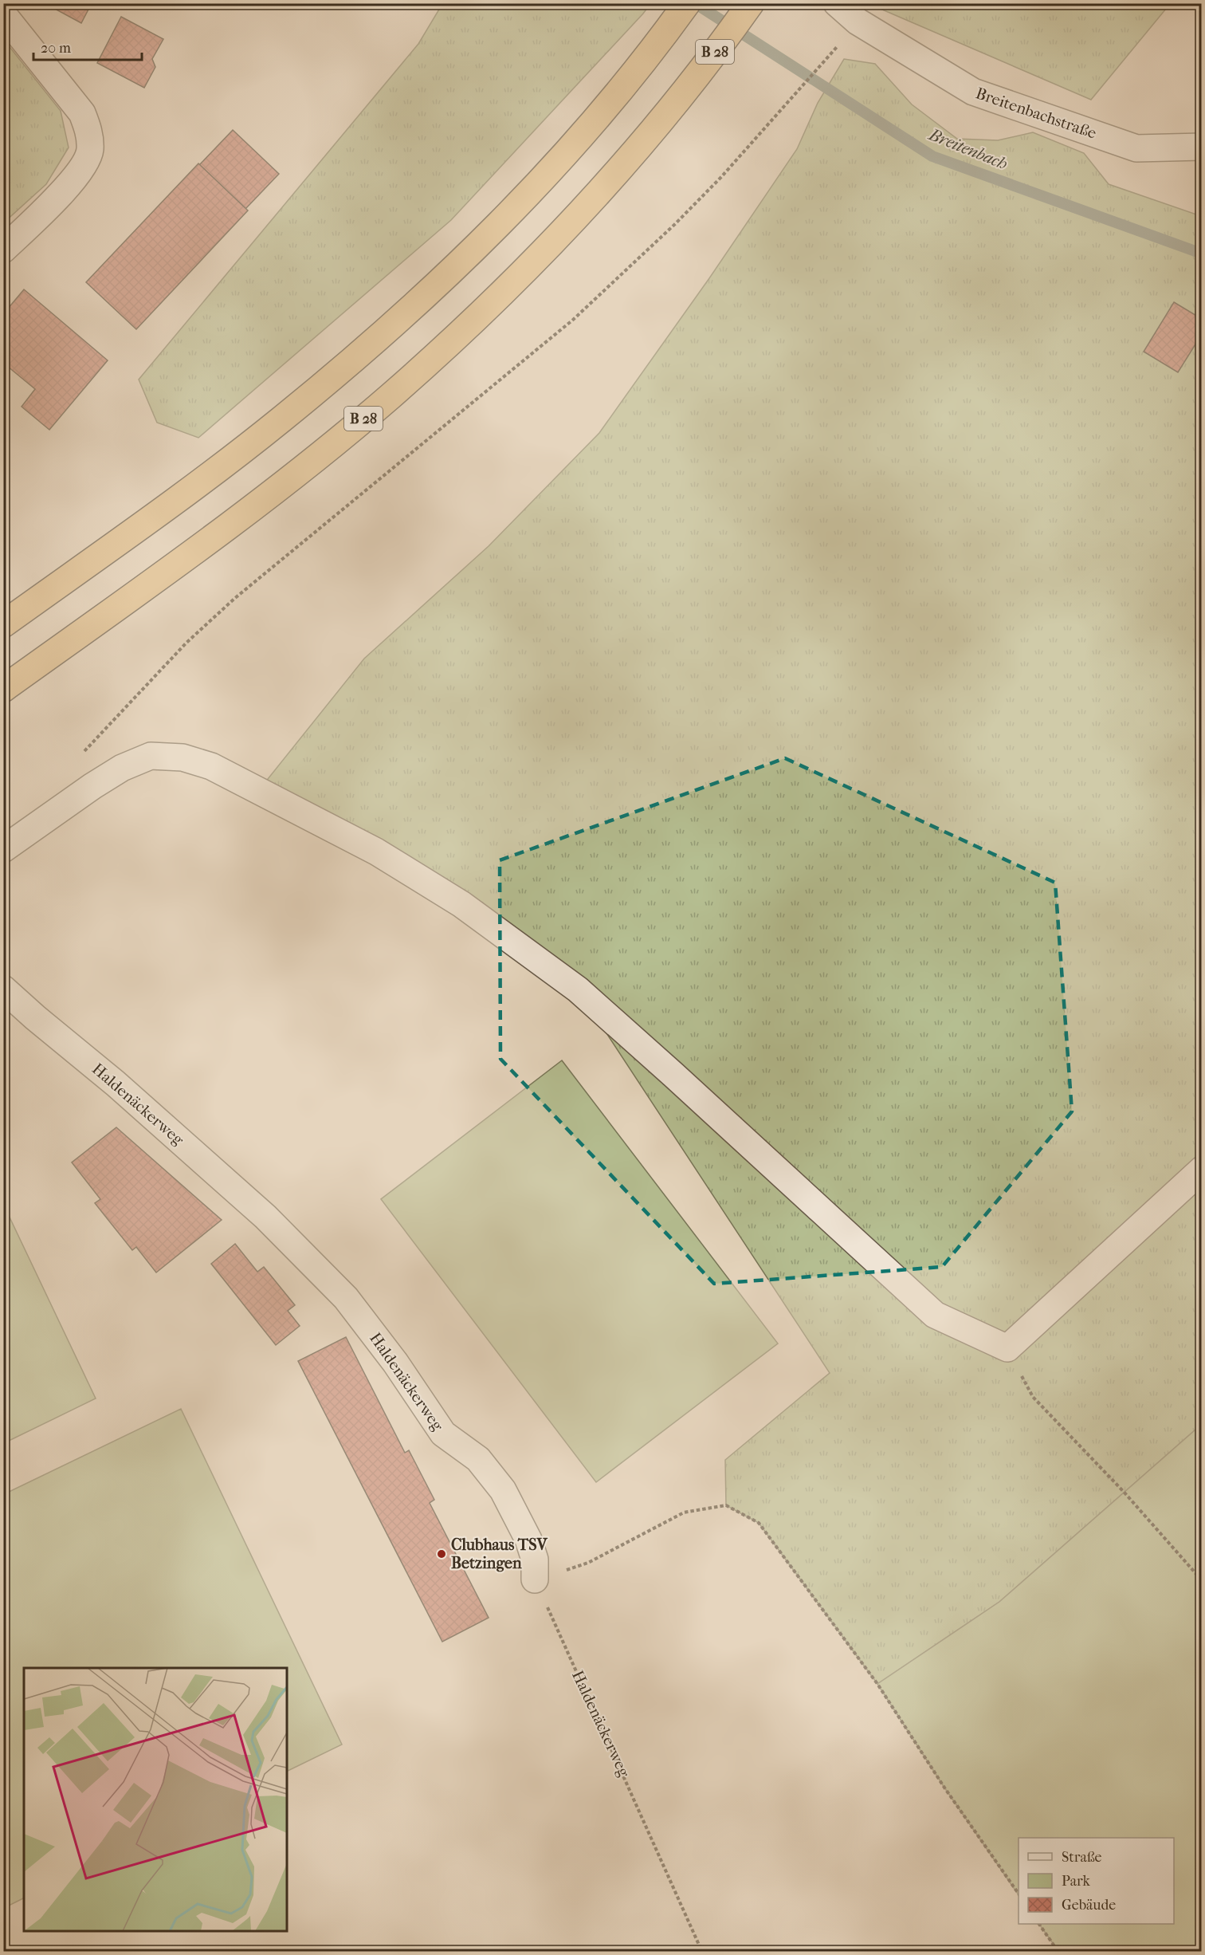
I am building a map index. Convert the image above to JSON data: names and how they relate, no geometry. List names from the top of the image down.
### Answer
{
  "streets": {
    "highway": ["B 28"],
    "street": ["Breitenbachstraße", "Haldenäckerweg"]
  },
  "water": ["Breitenbach"],
  "places": ["Clubhaus TSV Betzingen"],
  "legend": ["Straße", "Park", "Gebäude"],
  "scale_bar": "20 m"
}
